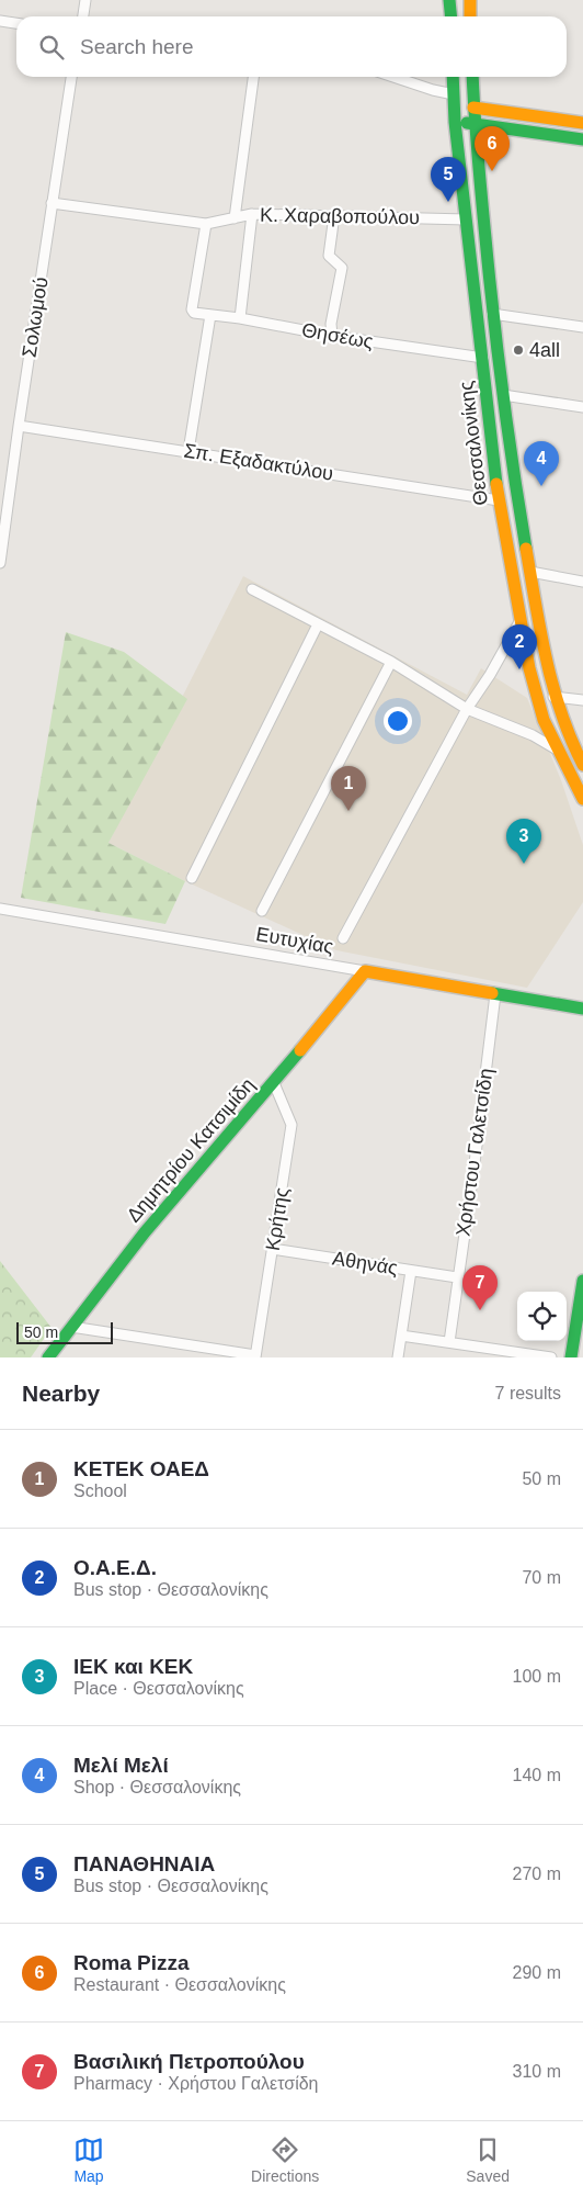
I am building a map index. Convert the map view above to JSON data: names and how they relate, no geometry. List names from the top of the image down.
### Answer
{
  "streets": {
    "main road": ["Θεσσαλονίκης", "Ευτυχίας", "Δημητρίου Κατσιμίδη"],
    "street": [
      "Κ. Χαραβοπούλου",
      "Σολωμού",
      "Θησέως",
      "Σπ. Εξαδακτύλου",
      "Χρήστου Γαλετσίδη",
      "Κρήτης",
      "Αθηνάς"
    ]
  },
  "crossings": [
    ["Κ. Χαραβοπούλου", "Σολωμού"],
    ["Κ. Χαραβοπούλου", "Θησέως"],
    ["Κ. Χαραβοπούλου", "Θεσσαλονίκης"],
    ["Σολωμού", "Σπ. Εξαδακτύλου"],
    ["Θησέως", "Θεσσαλονίκης"],
    ["Θεσσαλονίκης", "Σπ. Εξαδακτύλου"],
    ["Ευτυχίας", "Δημητρίου Κατσιμίδη"],
    ["Ευτυχίας", "Χρήστου Γαλετσίδη"],
    ["Δημητρίου Κατσιμίδη", "Κρήτης"],
    ["Χρήστου Γαλετσίδη", "Αθηνάς"],
    ["Κρήτης", "Αθηνάς"]
  ],
  "places": ["4all"],
  "scale_bar": "50 m",
  "page": {
    "search": "Search here",
    "pins": [
      "6",
      "5",
      "4",
      "2",
      "1",
      "3",
      "7"
    ],
    "scale": "50 m",
    "heading": ["Nearby", "7 results"],
    "list": [
      {
        "mark": "1",
        "name": "ΚΕΤΕΚ ΟΑΕΔ",
        "note": "School",
        "value": "50 m"
      },
      {
        "mark": "2",
        "name": "Ο.Α.Ε.Δ.",
        "note": "Bus stop · Θεσσαλονίκης",
        "value": "70 m"
      },
      {
        "mark": "3",
        "name": "ΙΕΚ και ΚΕΚ",
        "note": "Place · Θεσσαλονίκης",
        "value": "100 m"
      },
      {
        "mark": "4",
        "name": "Μελί Μελί",
        "note": "Shop · Θεσσαλονίκης",
        "value": "140 m"
      },
      {
        "mark": "5",
        "name": "ΠΑΝΑΘΗΝΑΙΑ",
        "note": "Bus stop · Θεσσαλονίκης",
        "value": "270 m"
      },
      {
        "mark": "6",
        "name": "Roma Pizza",
        "note": "Restaurant · Θεσσαλονίκης",
        "value": "290 m"
      },
      {
        "mark": "7",
        "name": "Βασιλική Πετροπούλου",
        "note": "Pharmacy · Χρήστου Γαλετσίδη",
        "value": "310 m"
      }
    ],
    "nav": ["Map", "Directions", "Saved"]
  }
}
